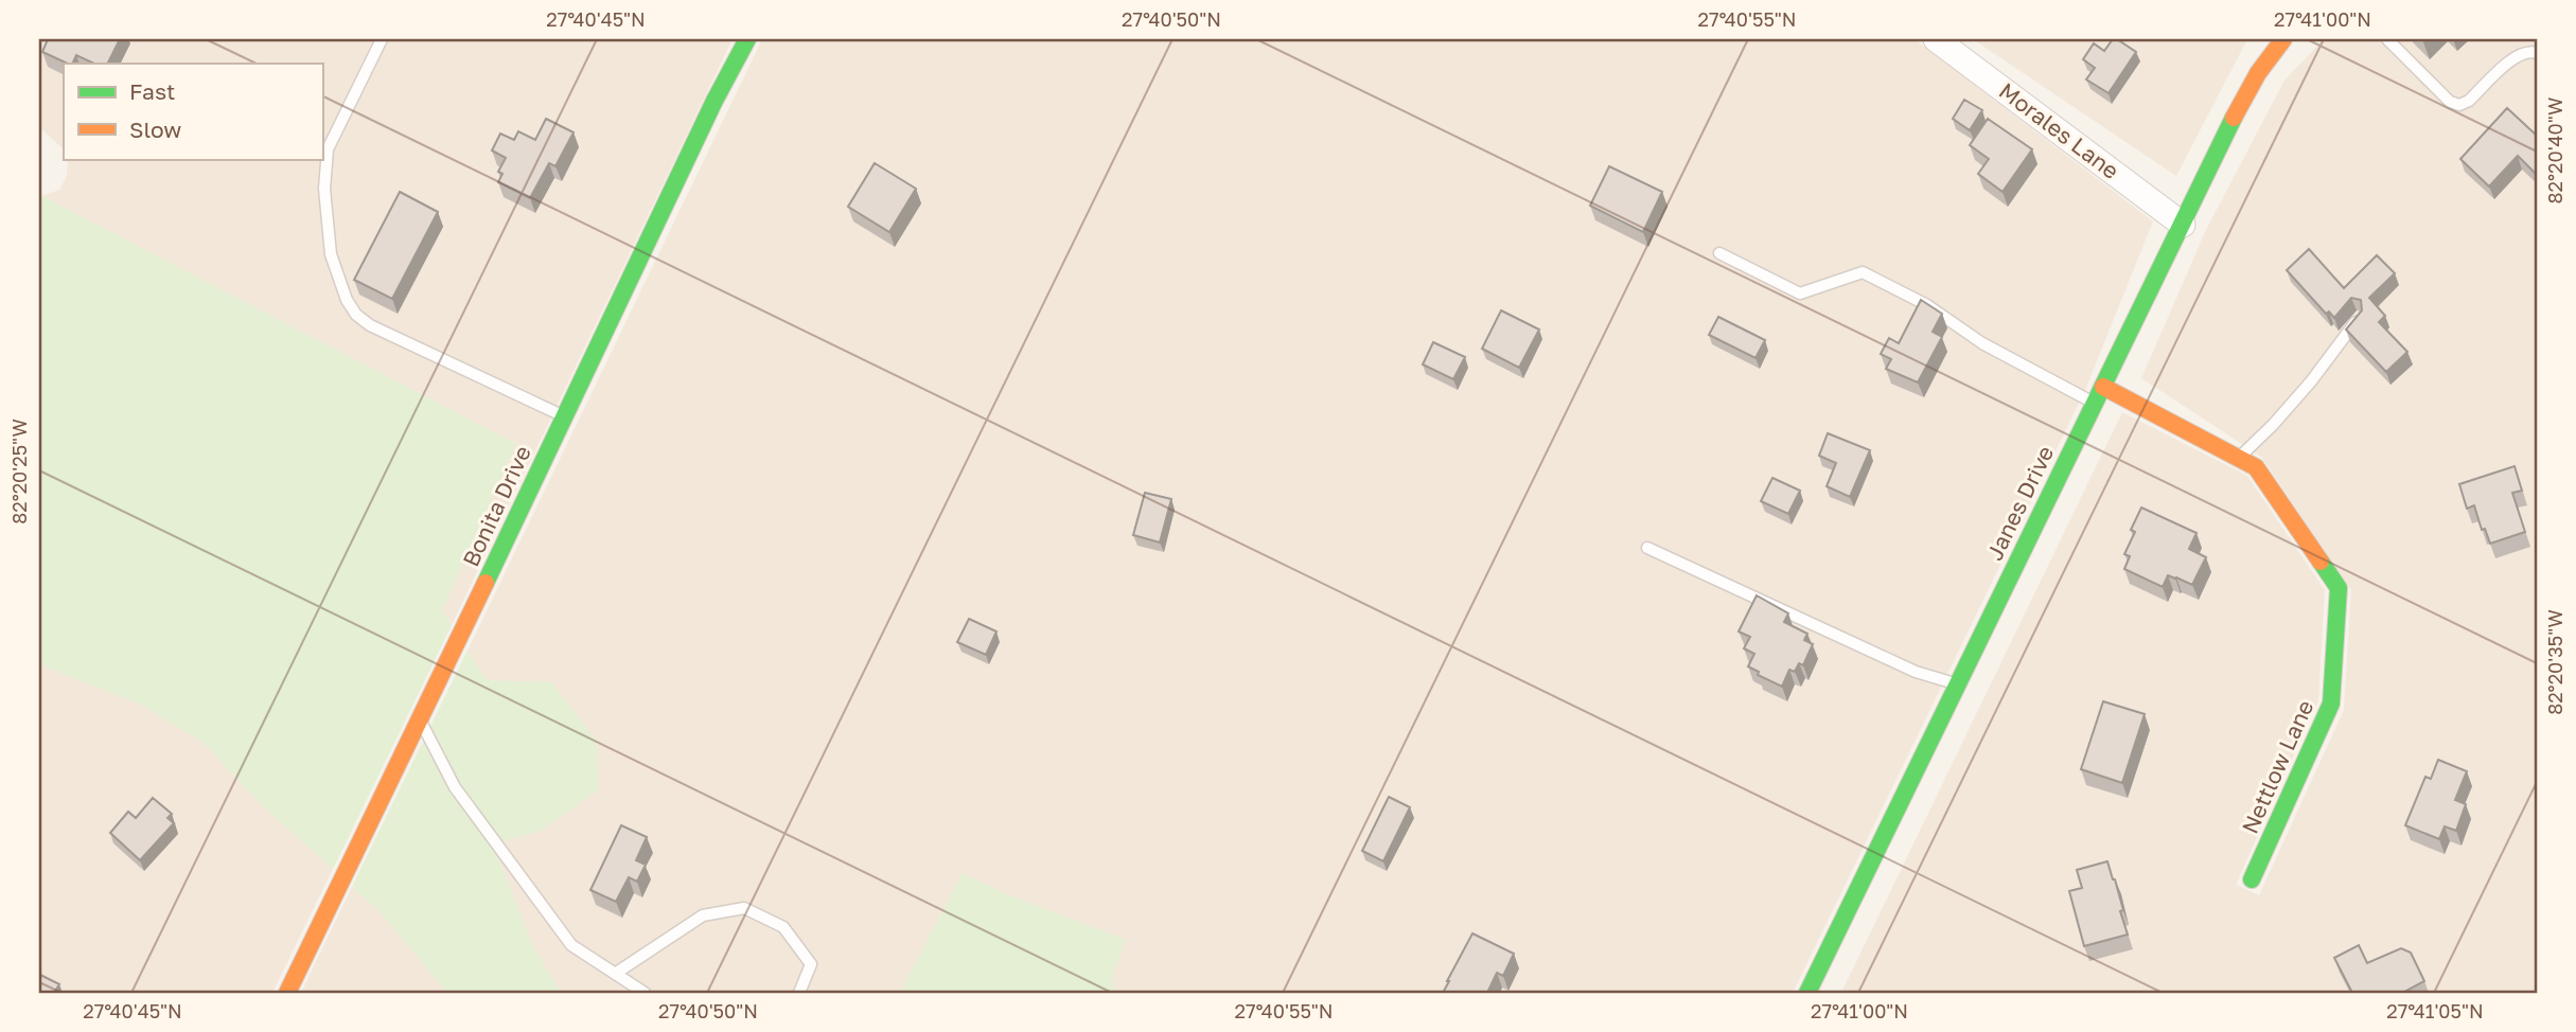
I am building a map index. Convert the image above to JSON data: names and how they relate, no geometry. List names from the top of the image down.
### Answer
{
  "streets": {
    "street": [
      "Morales Lane",
      "Janes Drive",
      "Bonita Drive",
      "Nettlow Lane"
    ]
  },
  "crossings": [
    ["Morales Lane", "Janes Drive"],
    ["Janes Drive", "Nettlow Lane"]
  ],
  "legend": ["Fast", "Slow"],
  "coordinates": [
    "27°40'45\"N",
    "27°40'50\"N",
    "27°40'55\"N",
    "27°41'00\"N",
    "82°20'40\"W",
    "82°20'25\"W",
    "82°20'35\"W",
    "27°41'05\"N"
  ]
}
